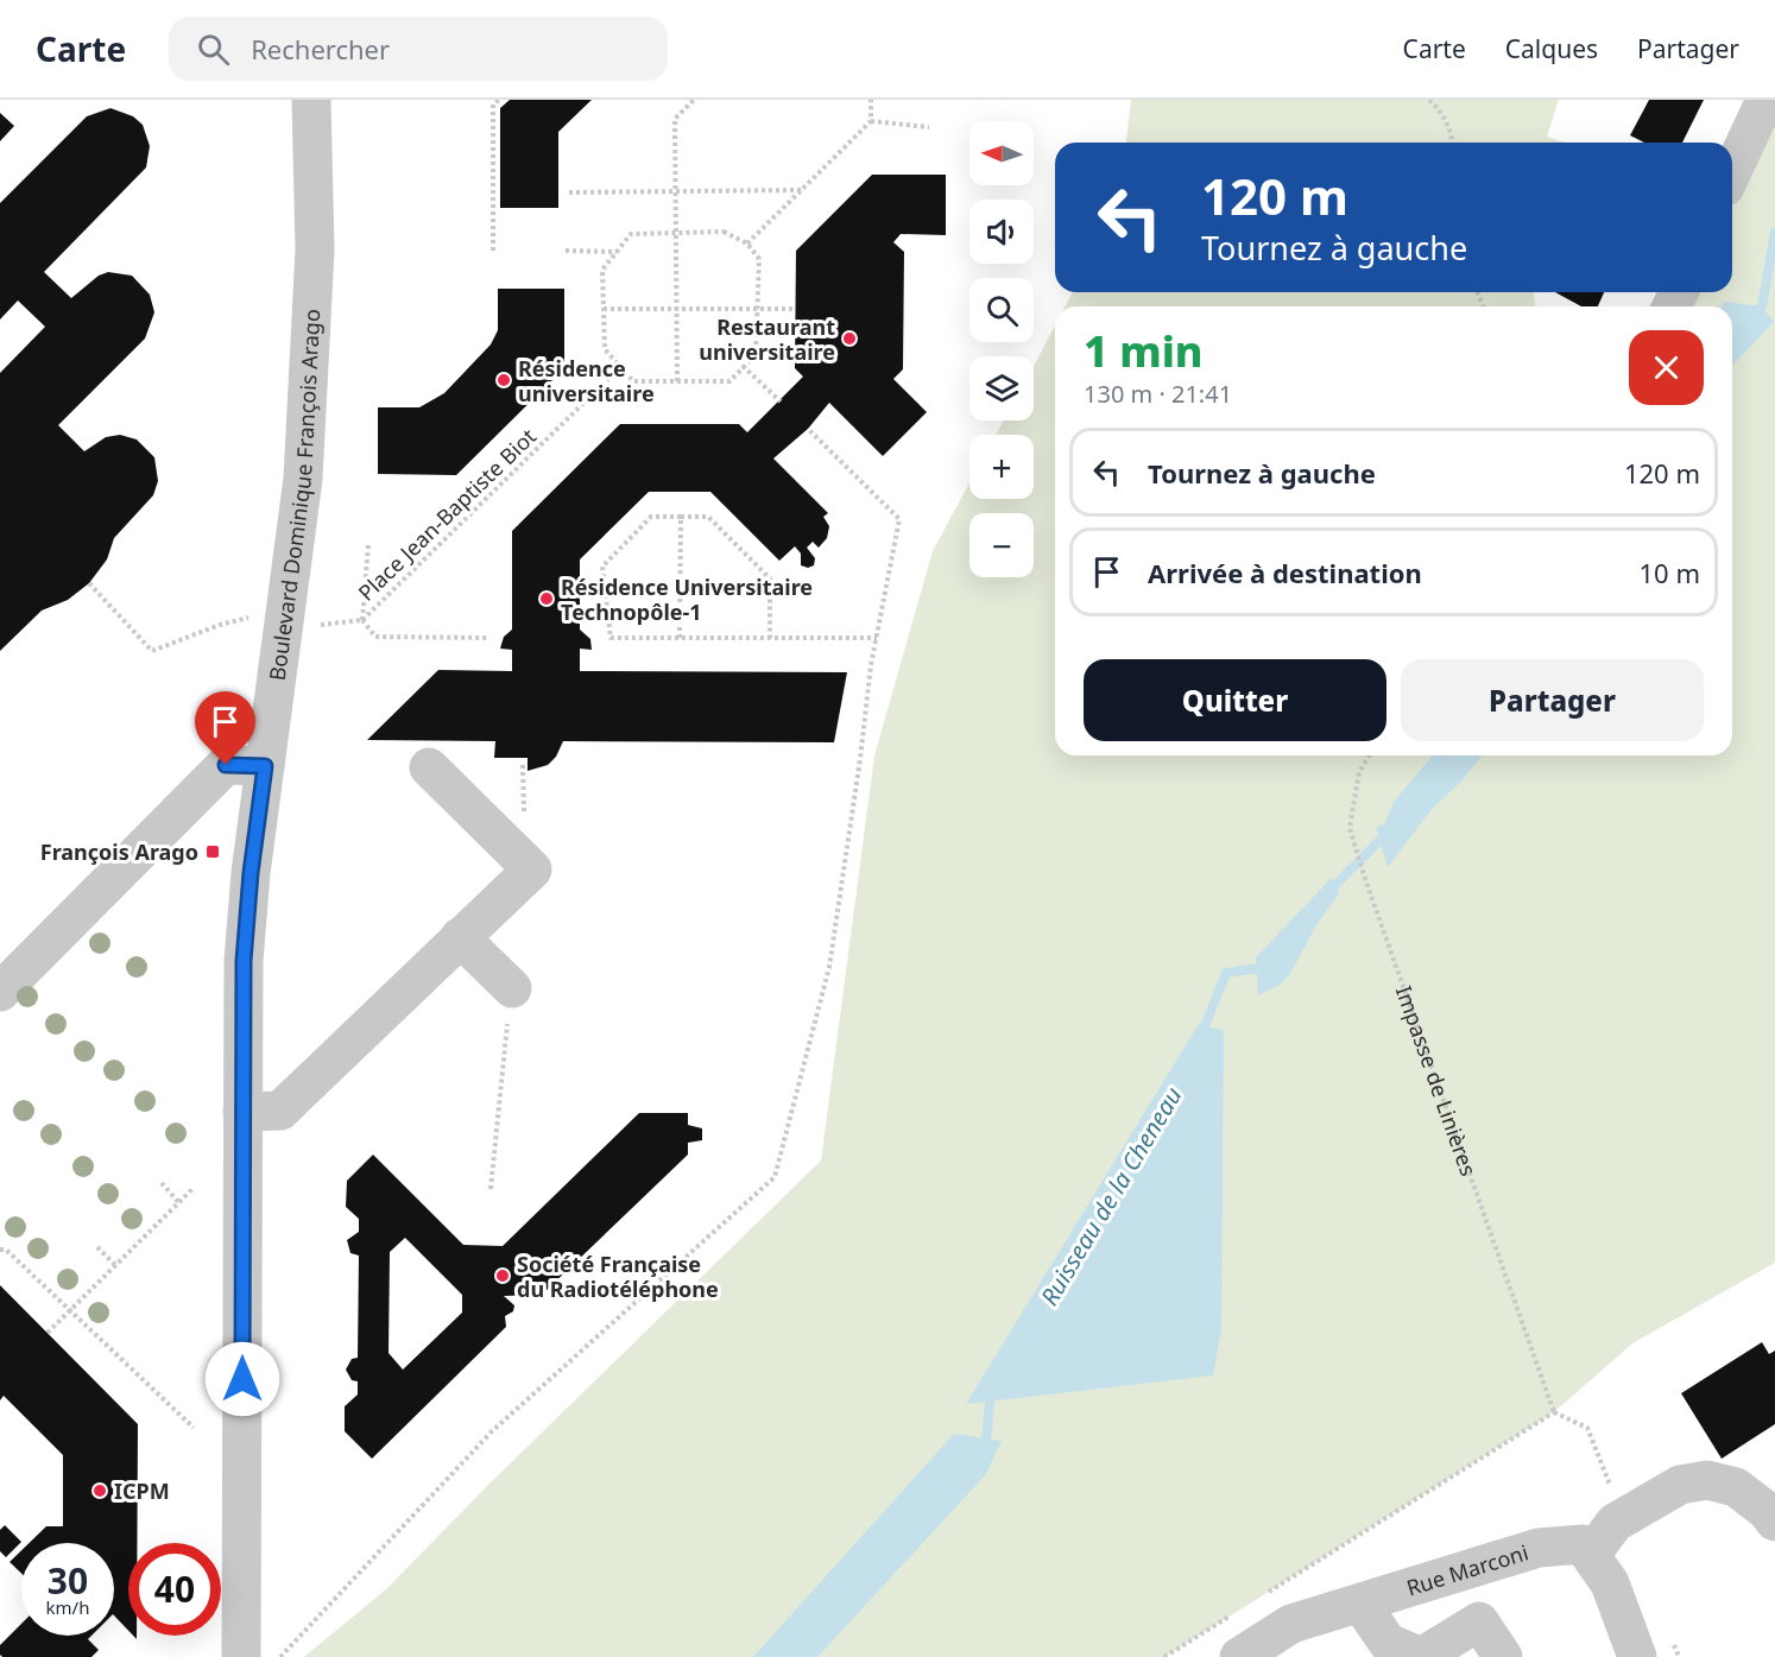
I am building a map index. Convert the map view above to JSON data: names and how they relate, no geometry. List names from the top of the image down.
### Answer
{
  "streets": {
    "street": ["Boulevard Dominique François Arago", "Rue Marconi"],
    "path": ["Place Jean-Baptiste Biot", "Impasse de Linières"]
  },
  "water": ["Ruisseau de la Cheneau"],
  "places": {
    "other": [
      "Restaurant universitaire",
      "Résidence universitaire",
      "Résidence Universitaire Technopôle-1",
      "Société Française du Radiotéléphone",
      "ICPM"
    ],
    "transit": ["François Arago"]
  },
  "north": "left",
  "page": {
    "header": "Carte",
    "search": "Rechercher",
    "nav": ["Carte", "Calques", "Partager"],
    "map_buttons": ["+", "−"],
    "turn": ["120 m", "Tournez à gauche"],
    "heading": ["1 min", "130 m · 21:41"],
    "list": [
      {
        "name": "Tournez à gauche",
        "value": "120 m"
      },
      {
        "name": "Arrivée à destination",
        "value": "10 m"
      }
    ],
    "buttons": ["Quitter", "Partager"],
    "speed": "30 km/h",
    "limit": "40"
  }
}
